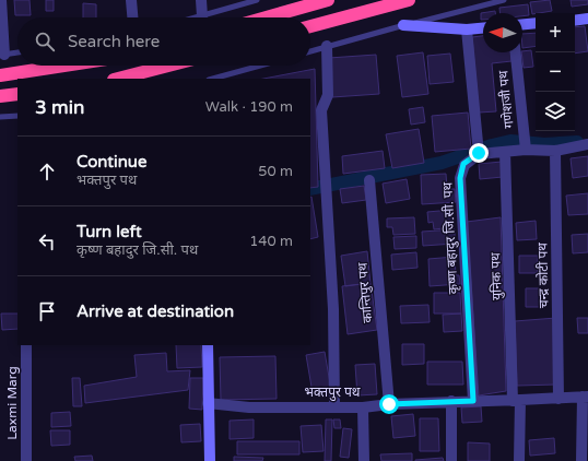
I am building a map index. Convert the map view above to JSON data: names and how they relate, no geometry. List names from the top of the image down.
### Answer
{
  "streets": {
    "street": [
      "गणेशजी पथ",
      "कृष्ण बहादुर जि.सी. पथ",
      "चन्द्र कोटी पथ",
      "युनिक पथ",
      "कान्तिपुर पथ",
      "भक्तपुर पथ",
      "Laxmi Marg"
    ]
  },
  "crossings": [
    ["कृष्ण बहादुर जि.सी. पथ", "भक्तपुर पथ"],
    ["चन्द्र कोटी पथ", "भक्तपुर पथ"],
    ["युनिक पथ", "भक्तपुर पथ"],
    ["कान्तिपुर पथ", "भक्तपुर पथ"]
  ],
  "north": "left",
  "page": {
    "map_buttons": ["+", "−"],
    "search": "Search here",
    "heading": ["3 min", "Walk · 190 m"],
    "list": [
      ["Continue", "भक्तपुर पथ", "50 m"],
      ["Turn left", "कृष्ण बहादुर जि.सी. पथ", "140 m"],
      "Arrive at destination"
    ]
  }
}
